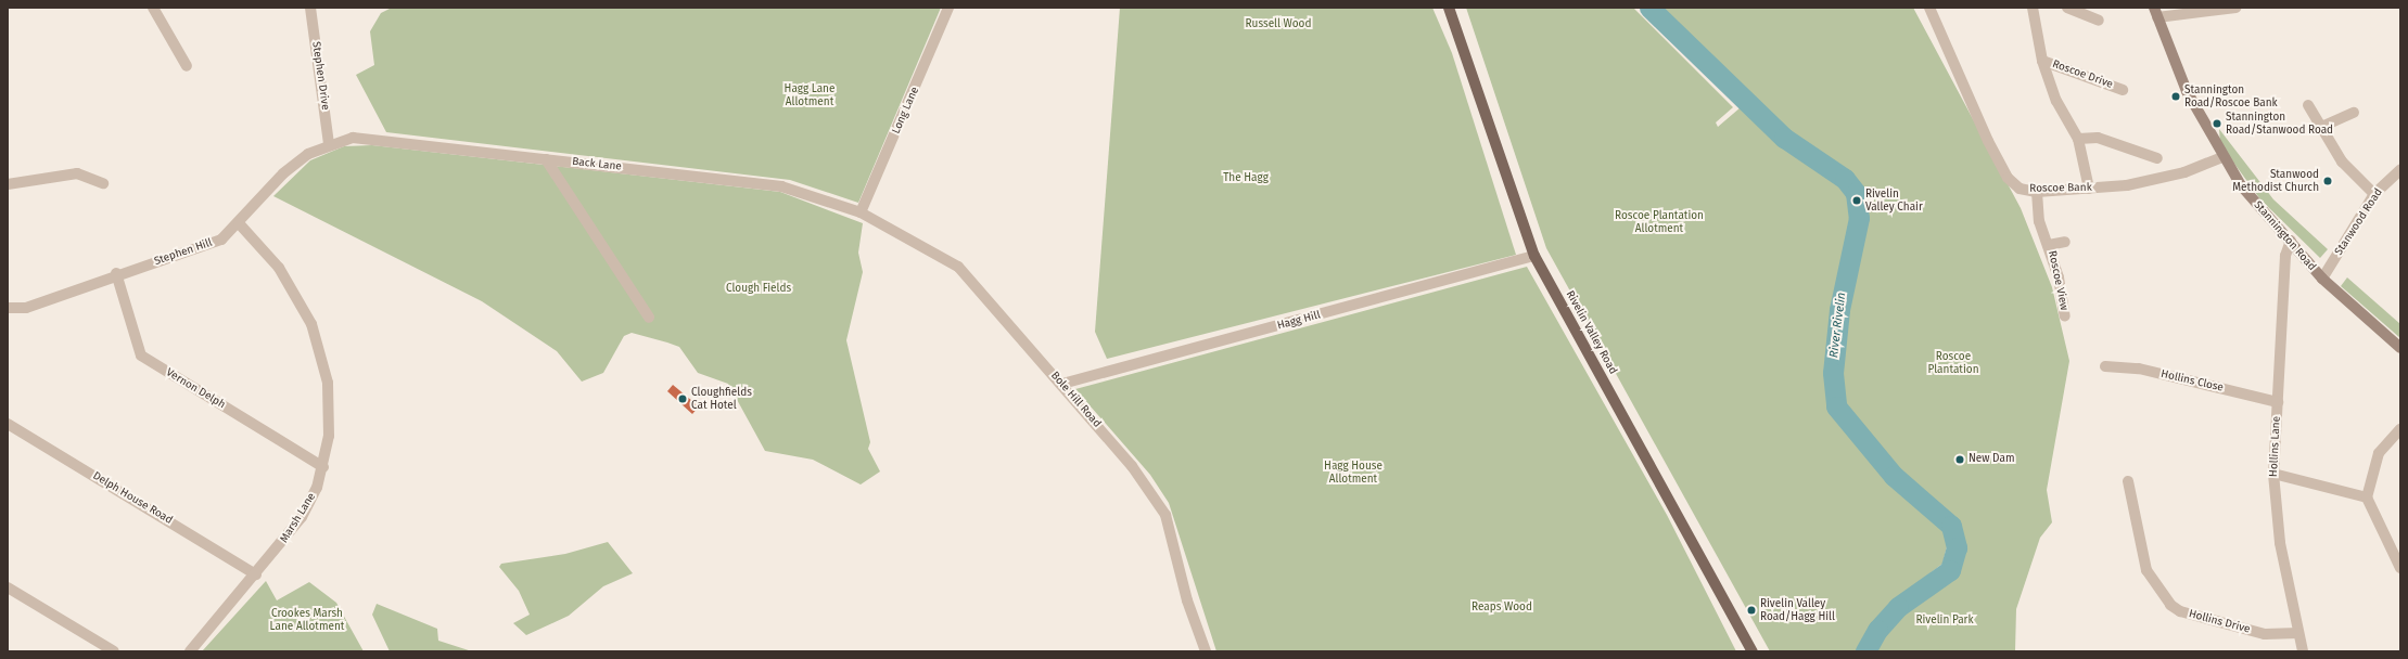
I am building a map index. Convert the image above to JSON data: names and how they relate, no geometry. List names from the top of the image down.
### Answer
{
  "streets": {
    "main road": ["Stannington Road", "Rivelin Valley Road"],
    "street": [
      "Roscoe Drive",
      "Stephen Drive",
      "Long Lane",
      "Back Lane",
      "Roscoe Bank",
      "Stanwood Road",
      "Stephen Hill",
      "Roscoe View",
      "Hagg Hill",
      "Hollins Close",
      "Vernon Delph",
      "Bole Hill Road",
      "Hollins Lane",
      "Delph House Road",
      "Marsh Lane",
      "Hollins Drive"
    ]
  },
  "crossings": [
    ["Roscoe Drive", "Roscoe Bank"],
    ["Stephen Drive", "Back Lane"],
    ["Stephen Drive", "Stephen Hill"],
    ["Long Lane", "Back Lane"],
    ["Long Lane", "Bole Hill Road"],
    ["Back Lane", "Stephen Hill"],
    ["Back Lane", "Bole Hill Road"],
    ["Roscoe Bank", "Stannington Road"],
    ["Roscoe Bank", "Roscoe View"],
    ["Stanwood Road", "Stannington Road"],
    ["Stannington Road", "Hollins Lane"],
    ["Stephen Hill", "Vernon Delph"],
    ["Stephen Hill", "Marsh Lane"],
    ["Hagg Hill", "Rivelin Valley Road"],
    ["Hagg Hill", "Bole Hill Road"],
    ["Hollins Close", "Hollins Lane"],
    ["Vernon Delph", "Marsh Lane"],
    ["Hollins Lane", "Hollins Drive"],
    ["Delph House Road", "Marsh Lane"]
  ],
  "water": ["River Rivelin"],
  "parks": [
    "Russell Wood",
    "Hagg Lane Allotment",
    "The Hagg",
    "Roscoe Plantation Allotment",
    "Clough Fields",
    "Roscoe Plantation",
    "Hagg House Allotment",
    "Reaps Wood",
    "Crookes Marsh Lane Allotment",
    "Rivelin Park"
  ],
  "places": [
    "Stannington Road/Roscoe Bank",
    "Stannington Road/Stanwood Road",
    "Stanwood Methodist Church",
    "Rivelin Valley Chair",
    "Cloughfields Cat Hotel",
    "New Dam",
    "Rivelin Valley Road/Hagg Hill"
  ]
}
